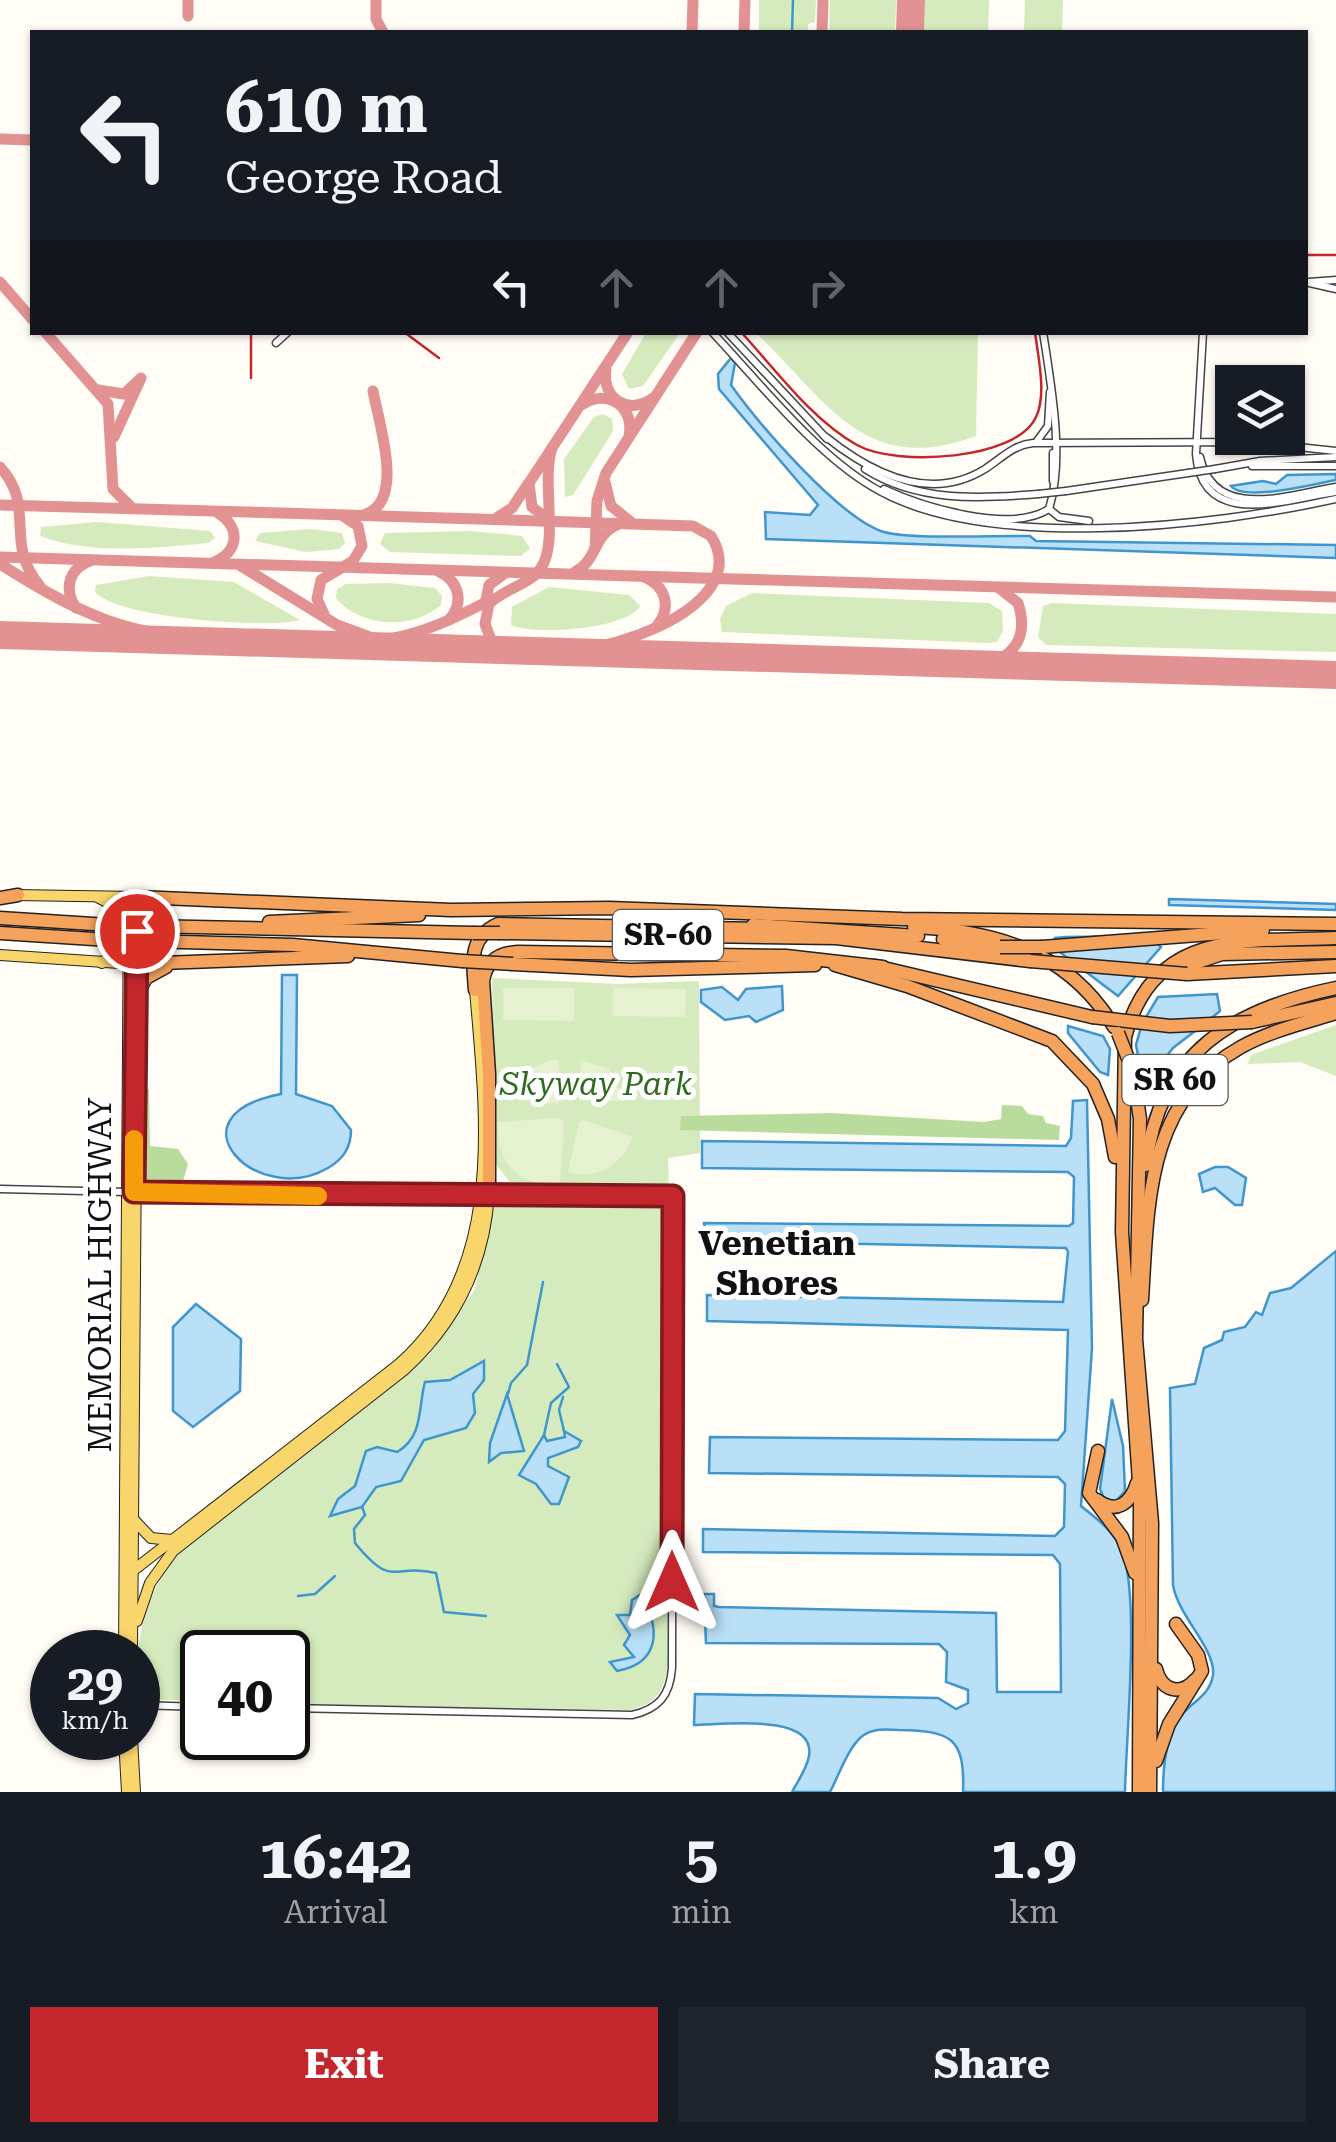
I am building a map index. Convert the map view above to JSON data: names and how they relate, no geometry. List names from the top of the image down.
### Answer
{
  "streets": {
    "highway": ["SR-60", "SR 60"],
    "main road": ["MEMORIAL HIGHWAY"]
  },
  "districts": ["Venetian Shores"],
  "parks": ["Skyway Park"],
  "page": {
    "turn": ["610 m", "George Road"],
    "speed": "29 km/h",
    "limit": "40",
    "eta": [
      "16:42",
      "Arrival",
      "5",
      "min",
      "1.9",
      "km"
    ],
    "buttons": ["Exit", "Share"]
  }
}
